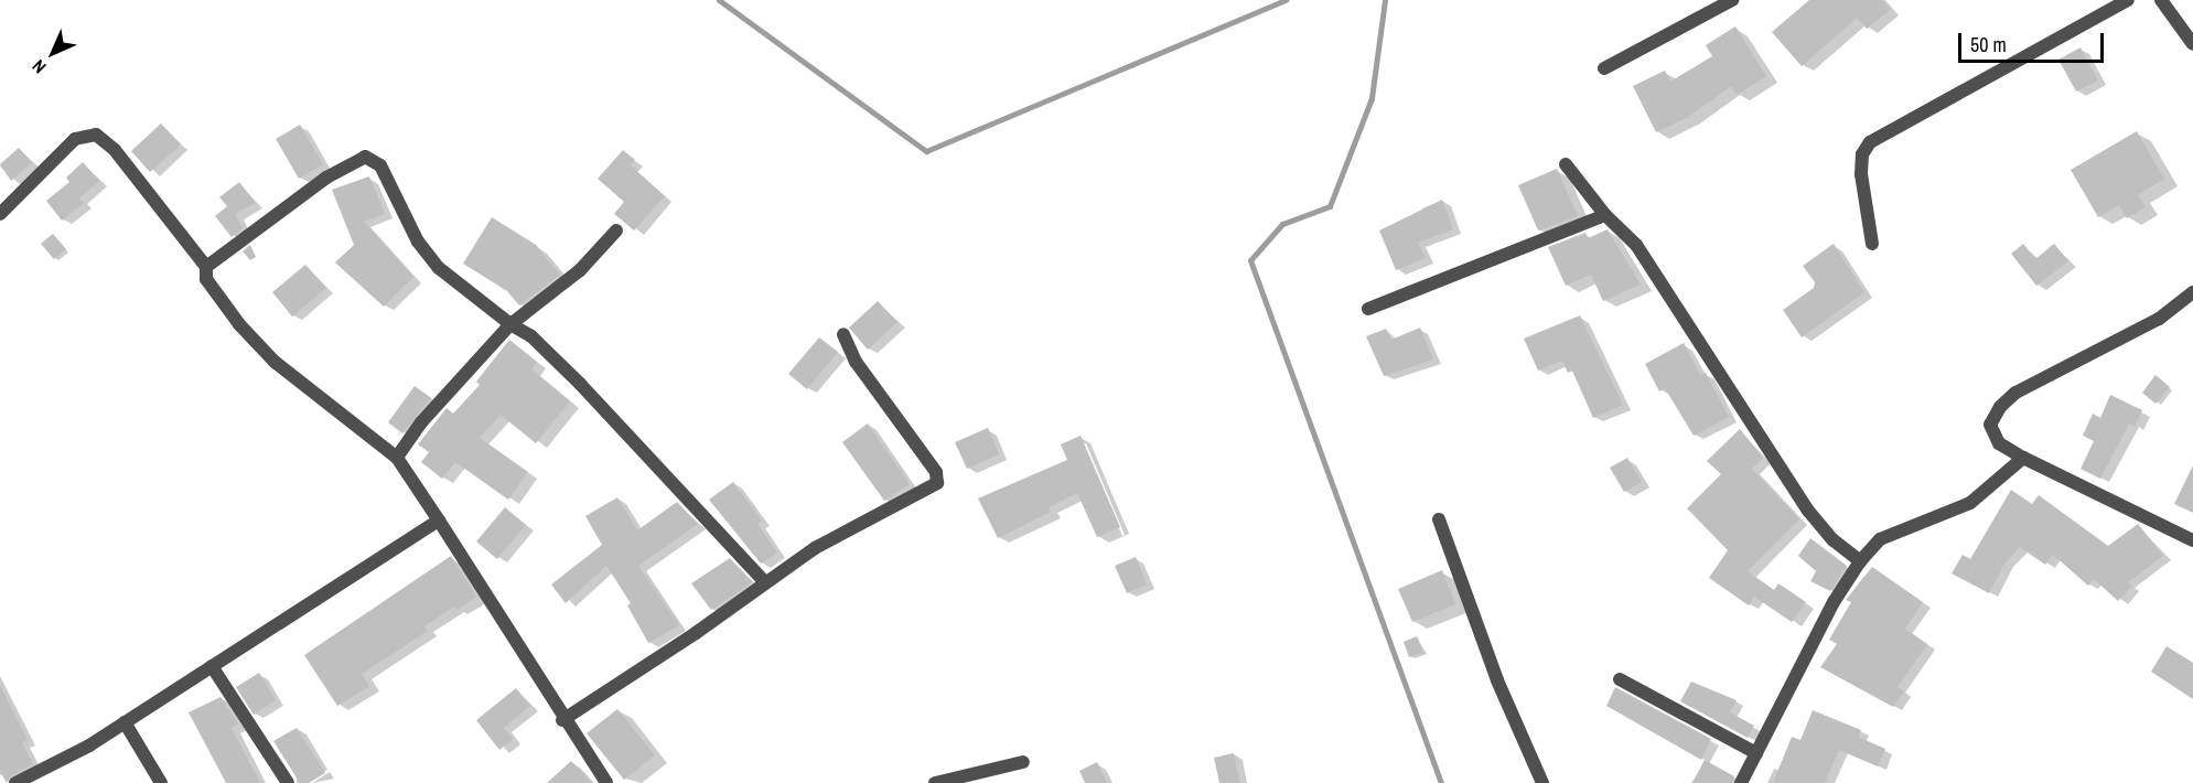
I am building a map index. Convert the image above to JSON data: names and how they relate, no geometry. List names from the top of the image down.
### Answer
{
  "scale_bar": "50 m",
  "north": "bottom left"
}
